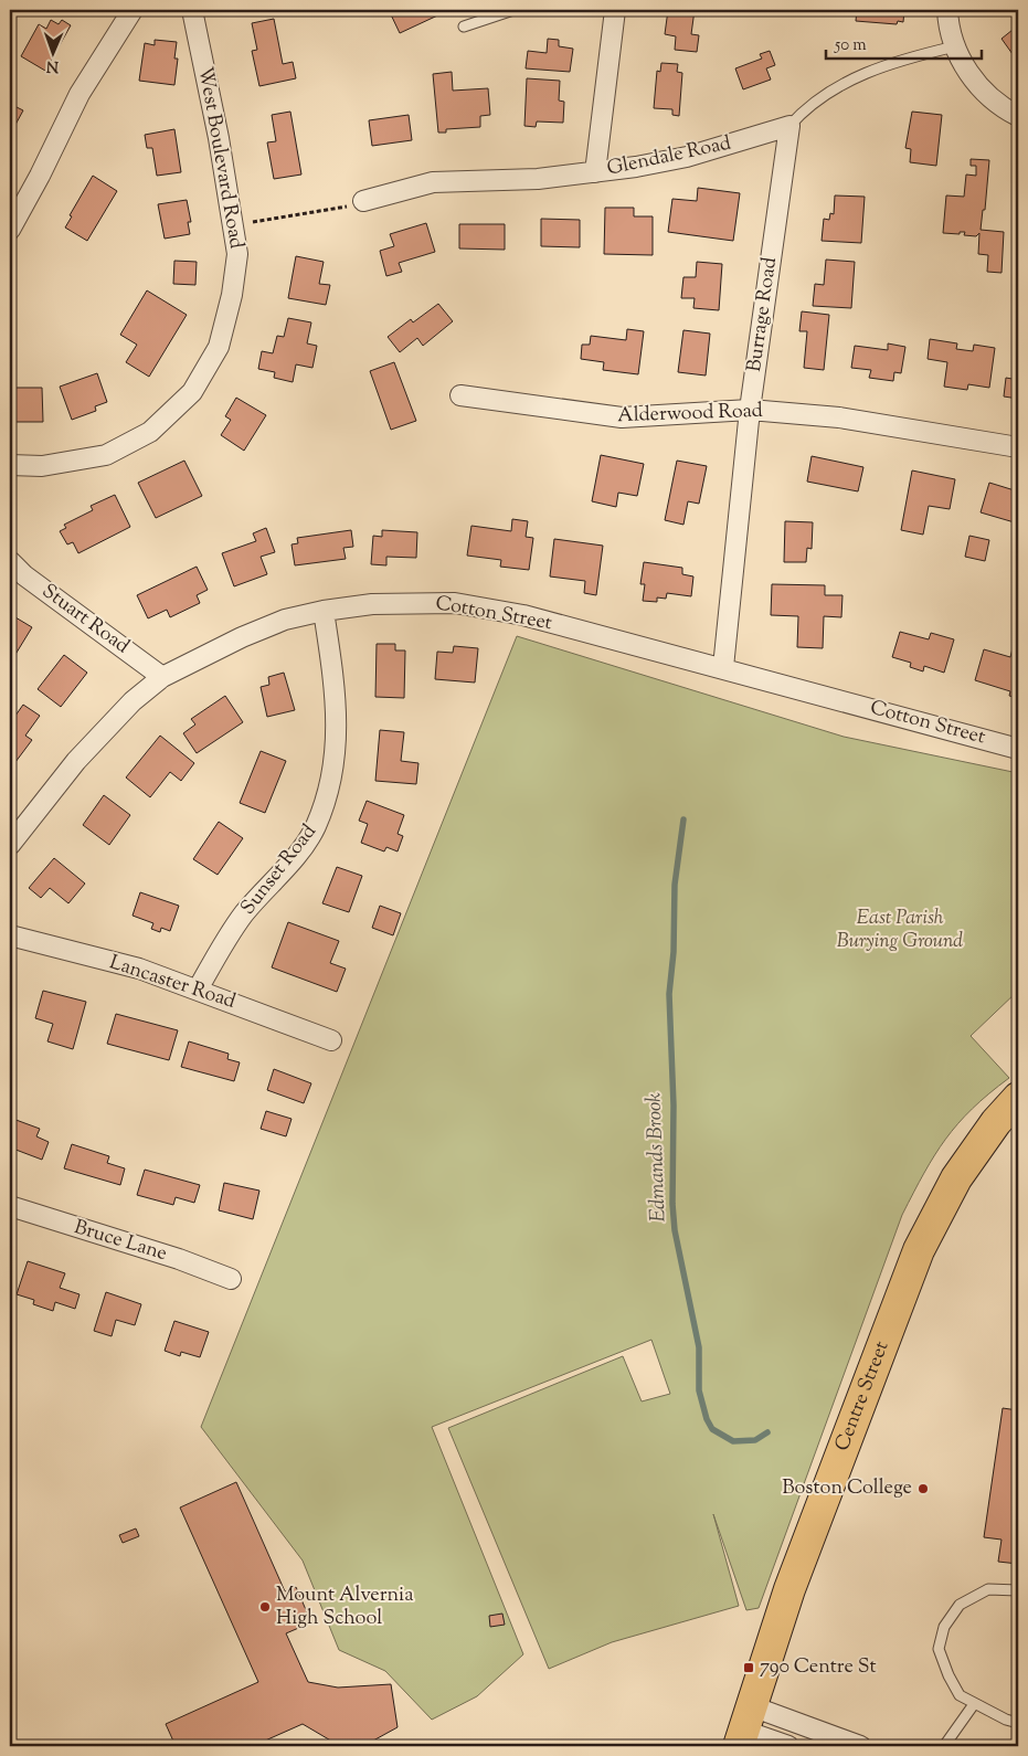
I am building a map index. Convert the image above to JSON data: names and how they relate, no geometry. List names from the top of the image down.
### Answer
{
  "streets": {
    "main road": ["Centre Street"],
    "street": [
      "Glendale Road",
      "West Boulevard Road",
      "Burrage Road",
      "Alderwood Road",
      "Cotton Street",
      "Stuart Road",
      "Sunset Road",
      "Lancaster Road",
      "Bruce Lane"
    ]
  },
  "crossings": [
    ["Glendale Road", "Burrage Road"],
    ["Burrage Road", "Alderwood Road"],
    ["Burrage Road", "Cotton Street"],
    ["Cotton Street", "Stuart Road"],
    ["Cotton Street", "Sunset Road"],
    ["Sunset Road", "Lancaster Road"]
  ],
  "water": ["Edmands Brook"],
  "parks": ["East Parish Burying Ground"],
  "places": {
    "other": ["Boston College", "Mount Alvernia High School"],
    "transit": ["790 Centre St"]
  },
  "scale_bar": "50 m",
  "north": "bottom"
}
